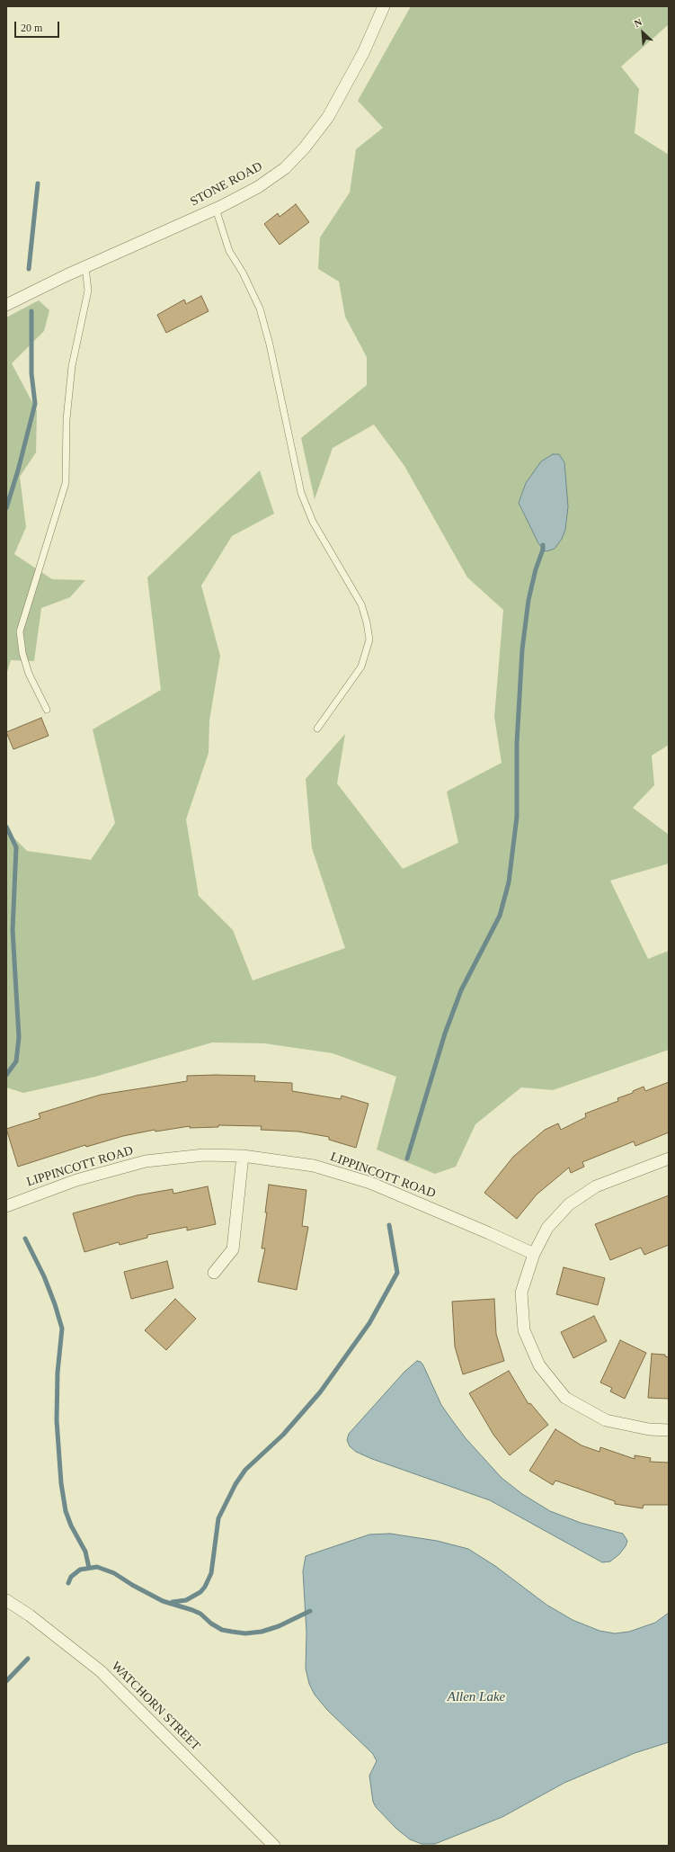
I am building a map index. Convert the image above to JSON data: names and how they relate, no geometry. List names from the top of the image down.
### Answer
{
  "streets": {
    "street": ["STONE ROAD", "LIPPINCOTT ROAD", "WATCHORN STREET"]
  },
  "water": ["Allen Lake"],
  "scale_bar": "20 m",
  "north": "top left"
}
